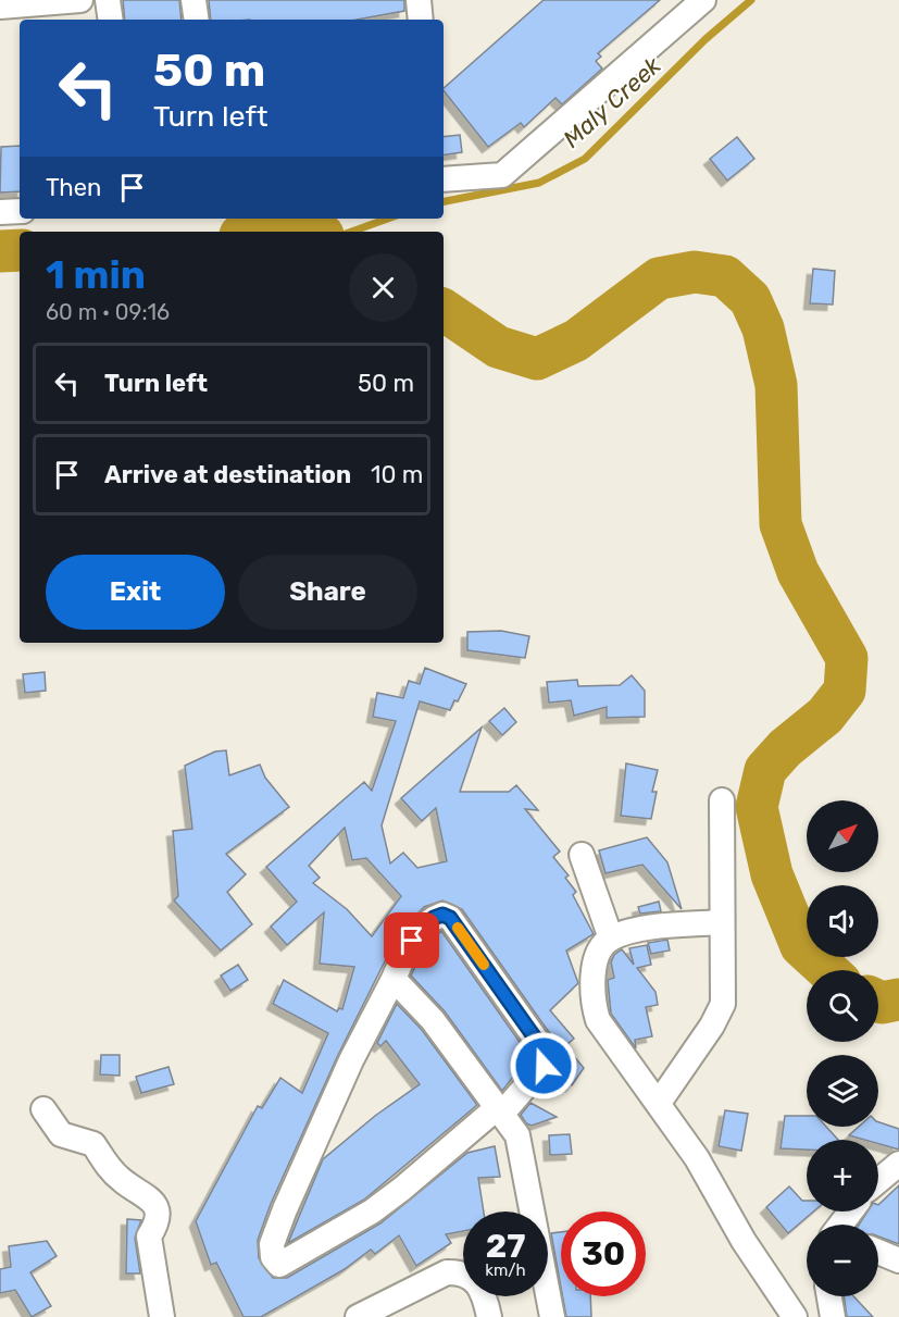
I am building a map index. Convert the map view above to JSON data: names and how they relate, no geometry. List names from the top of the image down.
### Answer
{
  "water": ["Maly Creek"],
  "north": "top right",
  "page": {
    "turn": ["50 m", "Turn left"],
    "then": "Then",
    "heading": ["1 min", "60 m · 09:16"],
    "list": [
      {
        "name": "Turn left",
        "value": "50 m"
      },
      {
        "name": "Arrive at destination",
        "value": "10 m"
      }
    ],
    "buttons": ["Exit", "Share"],
    "map_buttons": ["+", "−"],
    "speed": "27 km/h",
    "limit": "30"
  }
}
